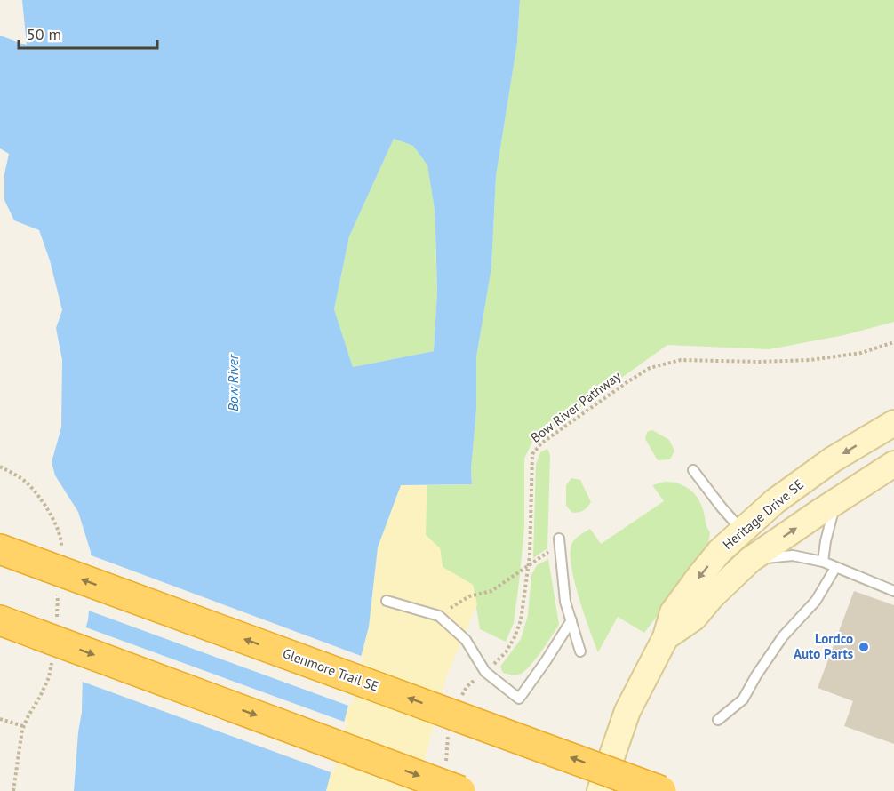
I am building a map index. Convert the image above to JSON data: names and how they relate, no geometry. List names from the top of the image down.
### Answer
{
  "streets": {
    "highway": ["Glenmore Trail SE"],
    "main road": ["Heritage Drive SE"],
    "path": ["Bow River Pathway"]
  },
  "water": ["Bow River"],
  "places": ["Lordco Auto Parts"],
  "scale_bar": "50 m"
}
